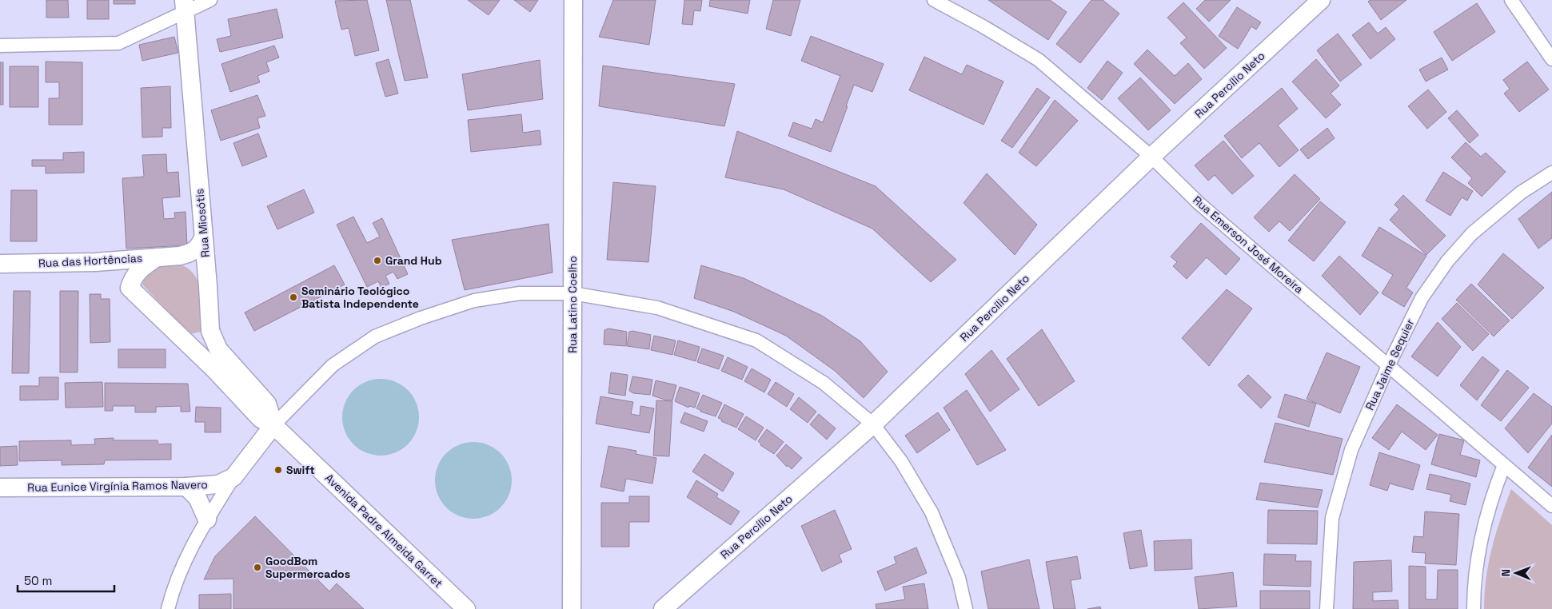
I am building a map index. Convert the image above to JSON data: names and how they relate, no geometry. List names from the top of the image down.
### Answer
{
  "streets": {
    "main road": [
      "Rua Percílio Neto",
      "Rua Miosótis",
      "Rua das Hortências",
      "Rua Latino Coelho",
      "Rua Eunice Virgínia Ramos Navero",
      "Avenida Padre Almeida Garret"
    ],
    "street": ["Rua Emerson José Moreira", "Rua Jaime Sequier"]
  },
  "crossings": [
    ["Rua Percílio Neto", "Rua Emerson José Moreira"],
    ["Rua Miosótis", "Rua das Hortências"],
    ["Rua Miosótis", "Avenida Padre Almeida Garret"],
    ["Rua Emerson José Moreira", "Rua Jaime Sequier"],
    ["Rua das Hortências", "Avenida Padre Almeida Garret"]
  ],
  "places": [
    "Grand Hub",
    "Seminário Teológico Batista Independente",
    "Swift",
    "GoodBom Supermercados"
  ],
  "scale_bar": "50 m",
  "north": "left"
}
